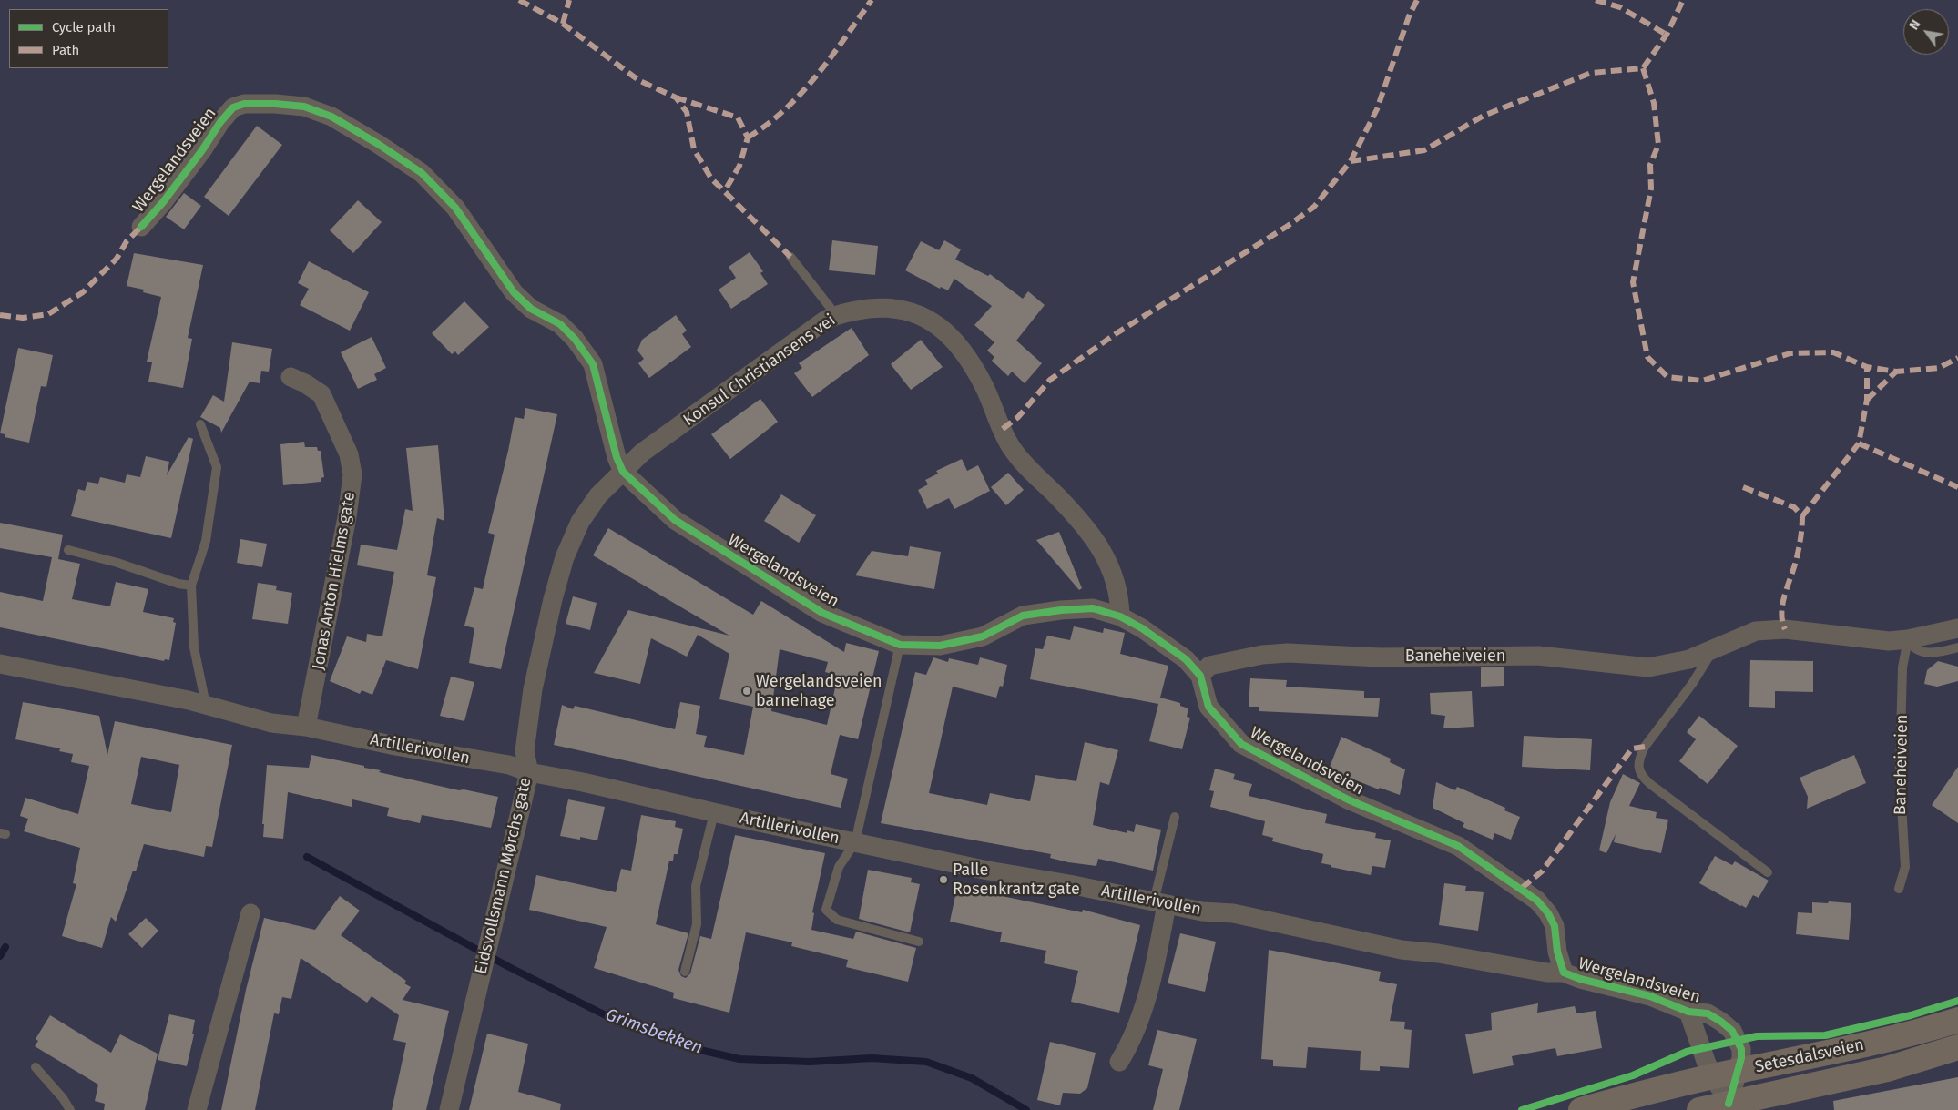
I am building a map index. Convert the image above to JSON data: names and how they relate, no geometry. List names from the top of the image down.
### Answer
{
  "streets": {
    "highway": ["Setesdalsveien"],
    "street": [
      "Wergelandsveien",
      "Konsul Christiansens vei",
      "Jonas Anton Hielms gate",
      "Baneheiveien",
      "Artillerivollen",
      "Eidsvollsmann Mørchs gate"
    ]
  },
  "crossings": [
    ["Wergelandsveien", "Konsul Christiansens vei"],
    ["Wergelandsveien", "Baneheiveien"],
    ["Wergelandsveien", "Artillerivollen"],
    ["Wergelandsveien", "Eidsvollsmann Mørchs gate"],
    ["Wergelandsveien", "Setesdalsveien"],
    ["Konsul Christiansens vei", "Eidsvollsmann Mørchs gate"],
    ["Jonas Anton Hielms gate", "Artillerivollen"],
    ["Artillerivollen", "Eidsvollsmann Mørchs gate"]
  ],
  "water": ["Grimsbekken"],
  "places": ["Wergelandsveien barnehage", "Palle Rosenkrantz gate"],
  "legend": ["Cycle path", "Path"],
  "north": "top left"
}
